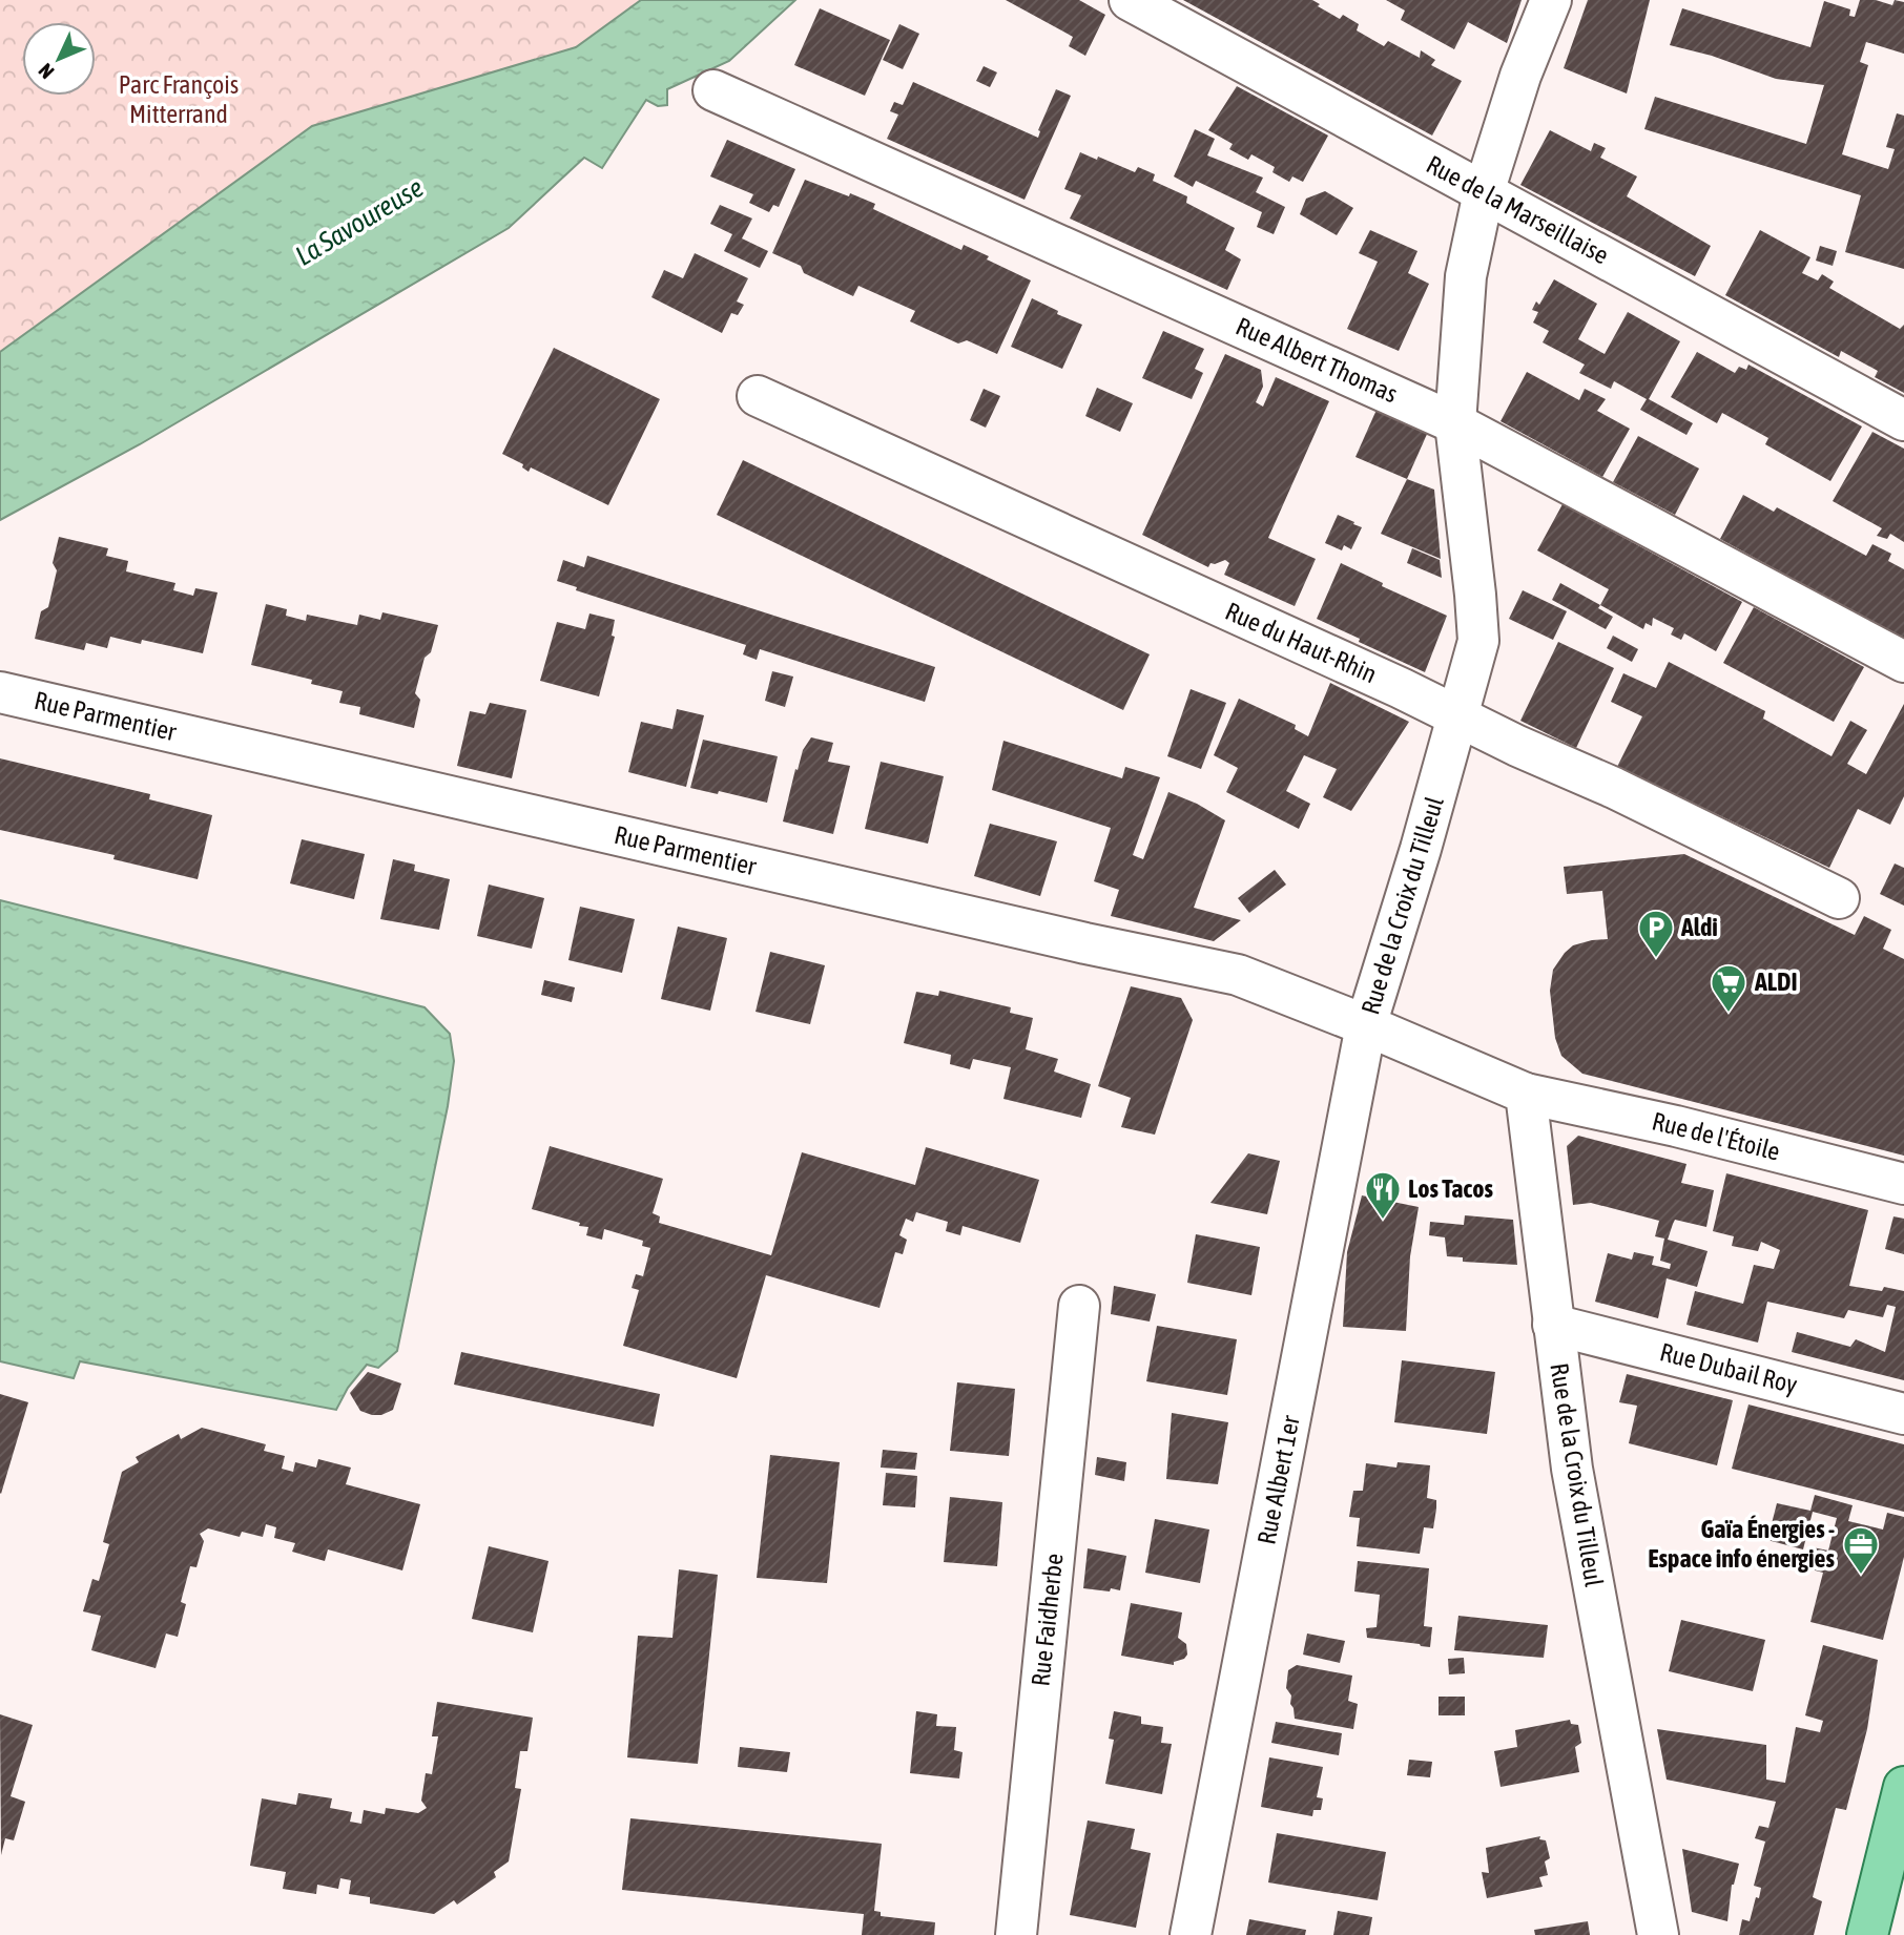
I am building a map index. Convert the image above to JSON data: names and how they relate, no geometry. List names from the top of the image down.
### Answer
{
  "streets": {
    "street": [
      "Rue de la Marseillaise",
      "Rue Albert Thomas",
      "Rue du Haut-Rhin",
      "Rue Parmentier",
      "Rue de la Croix du Tilleul",
      "Rue de l'Étoile",
      "Rue Dubail Roy",
      "Rue Albert 1er",
      "Rue Faidherbe"
    ]
  },
  "crossings": [
    ["Rue de la Marseillaise", "Rue de la Croix du Tilleul"],
    ["Rue Albert Thomas", "Rue de la Croix du Tilleul"],
    ["Rue du Haut-Rhin", "Rue de la Croix du Tilleul"],
    ["Rue Parmentier", "Rue de la Croix du Tilleul"],
    ["Rue Parmentier", "Rue Albert 1er"],
    ["Rue de la Croix du Tilleul", "Rue de l'Étoile"],
    ["Rue de la Croix du Tilleul", "Rue Dubail Roy"],
    ["Rue de la Croix du Tilleul", "Rue Albert 1er"]
  ],
  "water": ["La Savoureuse"],
  "parks": ["Parc François Mitterrand"],
  "places": {
    "parking": ["Aldi"],
    "supermarket": ["ALDI"],
    "restaurant": ["Los Tacos"],
    "office": ["Gaïa Énergies - Espace info énergies"]
  },
  "north": "bottom left"
}
